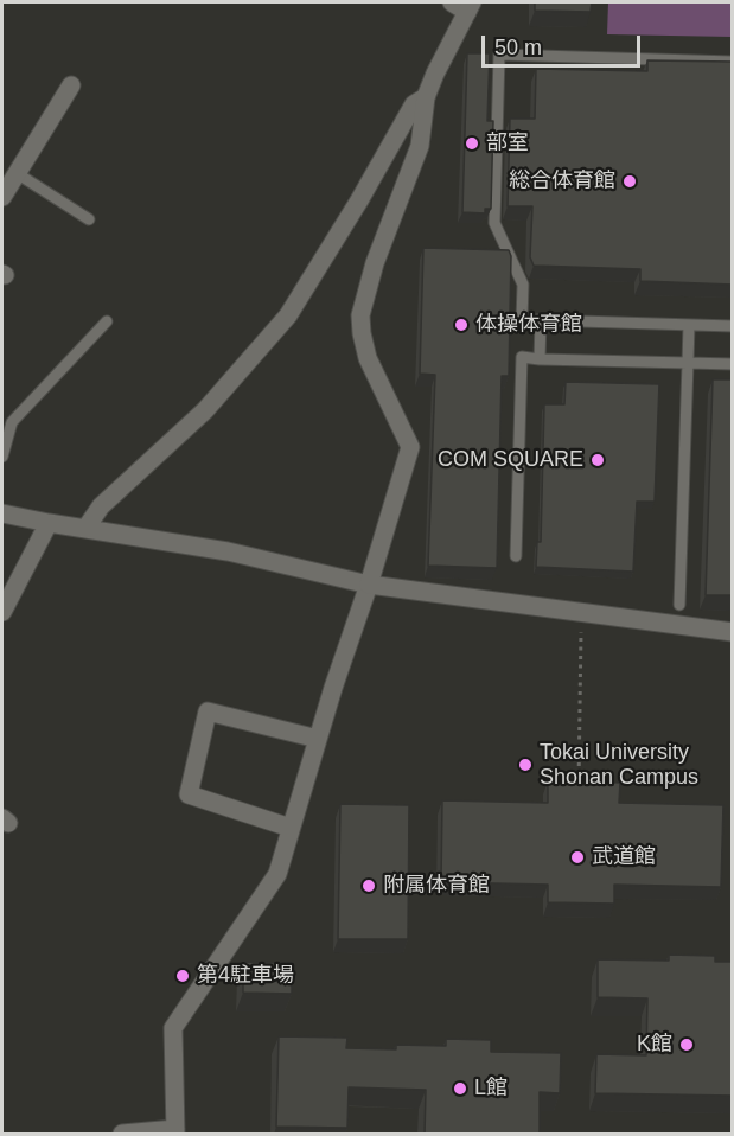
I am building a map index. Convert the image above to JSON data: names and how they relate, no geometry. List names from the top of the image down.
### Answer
{
  "places": [
    "部室",
    "総合体育館",
    "体操体育館",
    "COM SQUARE",
    "Tokai University Shonan Campus",
    "武道館",
    "附属体育館",
    "第4駐車場",
    "K館",
    "L館"
  ],
  "scale_bar": "50 m"
}
